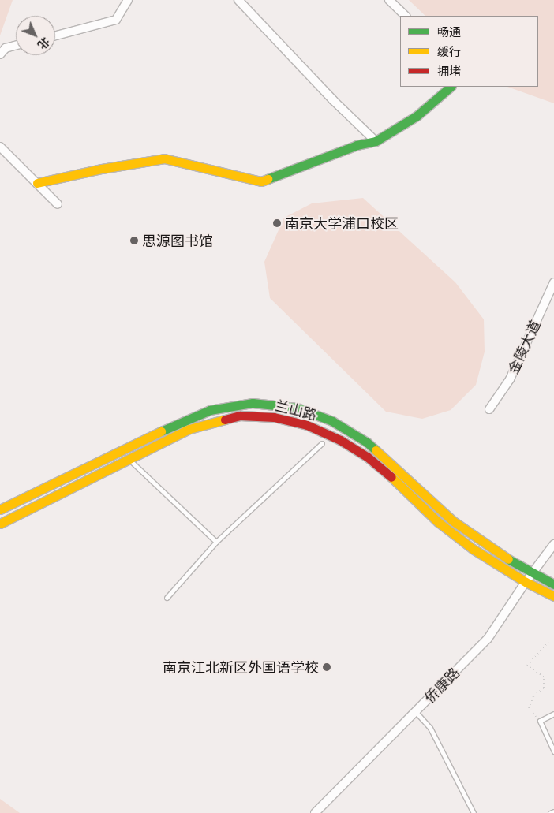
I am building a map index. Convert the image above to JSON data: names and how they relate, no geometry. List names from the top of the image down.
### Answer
{
  "streets": {
    "street": ["金陵大道", "兰山路", "侨康路"]
  },
  "crossings": [
    ["兰山路", "侨康路"]
  ],
  "places": ["南京大学浦口校区", "思源图书馆", "南京江北新区外国语学校"],
  "legend": ["畅通", "缓行", "拥堵"],
  "north": "bottom right"
}
